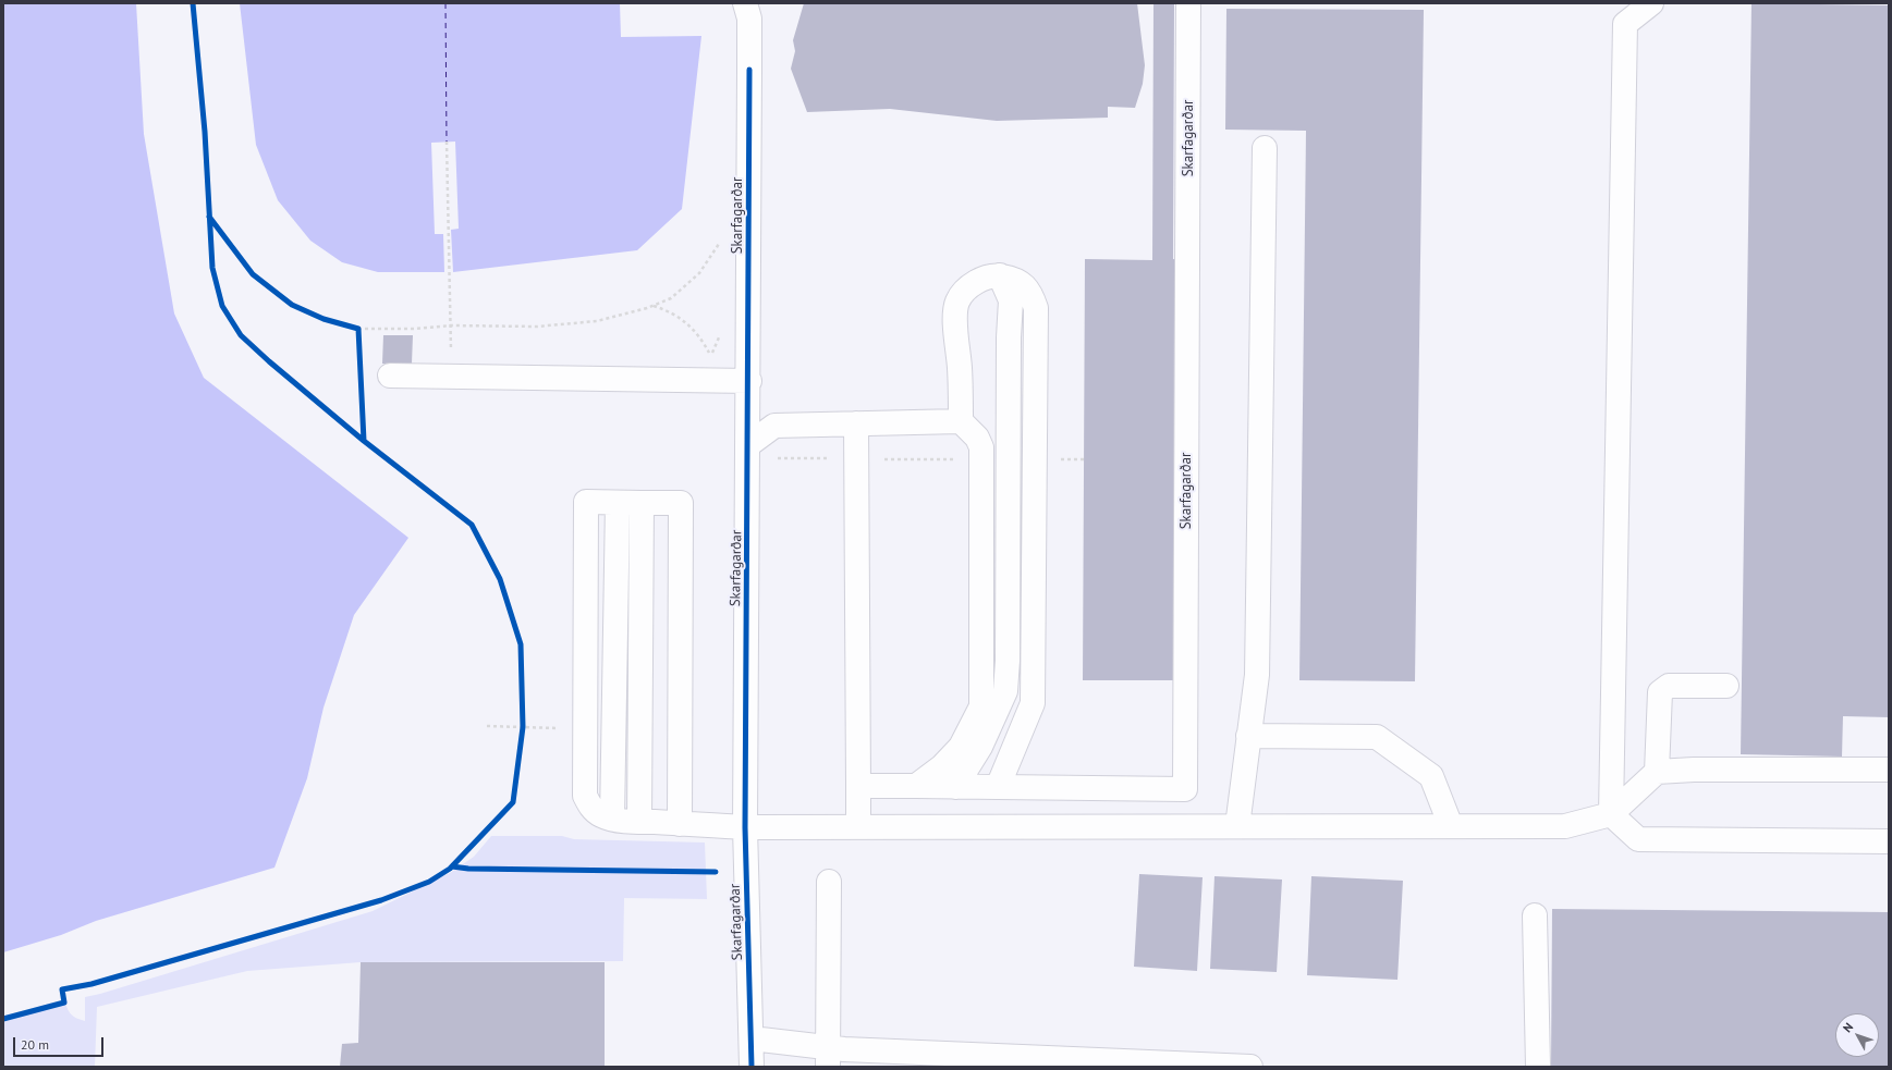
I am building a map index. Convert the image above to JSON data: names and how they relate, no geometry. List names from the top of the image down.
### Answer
{
  "streets": {
    "street": ["Skarfagarðar"]
  },
  "scale_bar": "20 m",
  "north": "top left"
}
